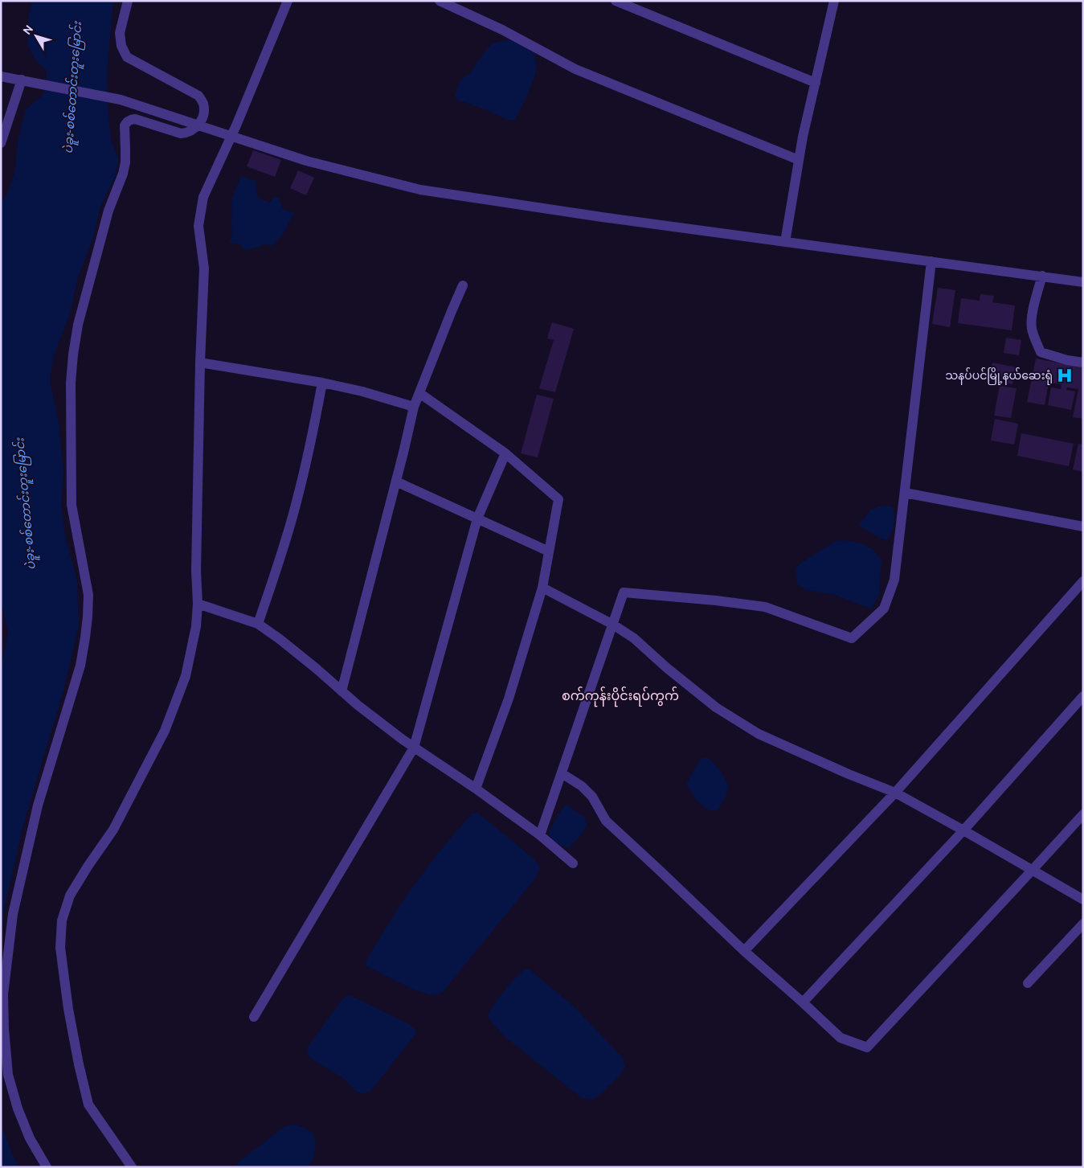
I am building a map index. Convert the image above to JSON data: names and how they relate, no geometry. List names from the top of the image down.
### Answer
{
  "districts": ["စက်ကုန်းပိုင်းရပ်ကွက်"],
  "water": ["ပဲခူး-စစ်တောင်းတူးမြောင်း"],
  "places": {
    "hospital": ["သနပ်ပင်မြို့နယ်ဆေးရုံ"]
  },
  "north": "top left"
}
